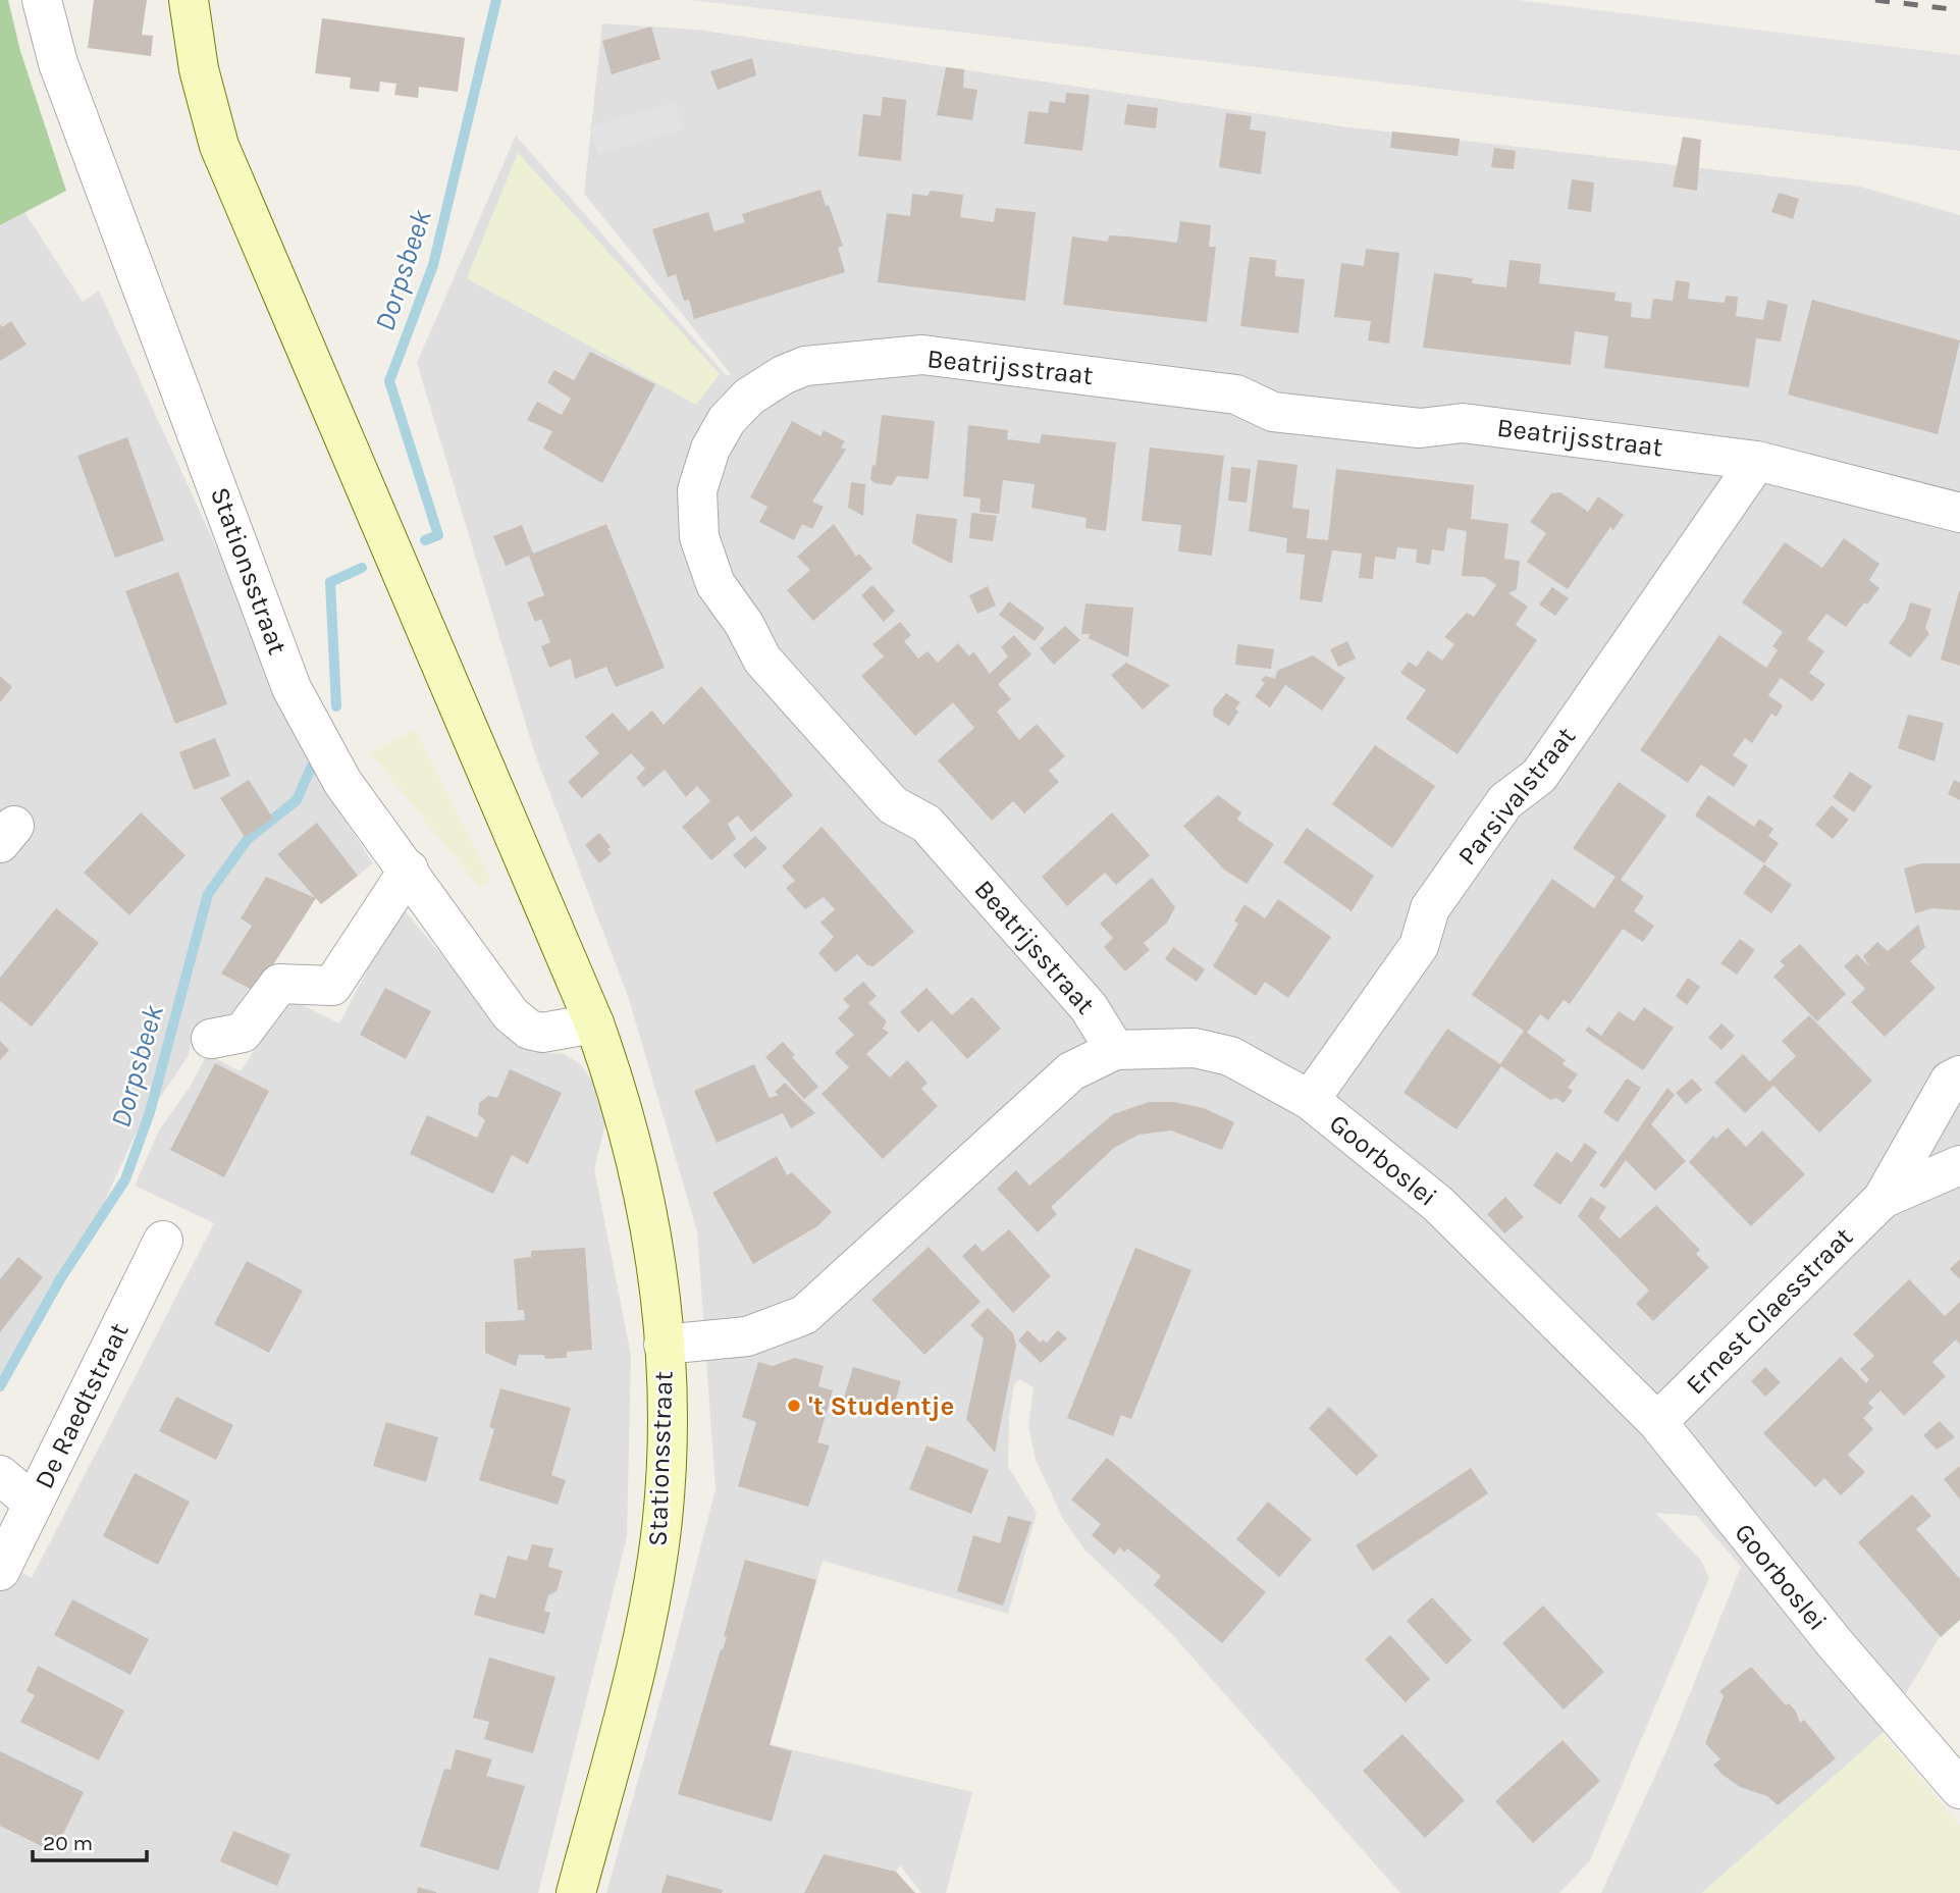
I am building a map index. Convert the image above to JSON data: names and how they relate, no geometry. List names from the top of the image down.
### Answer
{
  "streets": {
    "street": [
      "Beatrijsstraat",
      "Stationsstraat",
      "Parsivalstraat",
      "Goorboslei",
      "Ernest Claesstraat",
      "De Raedtstraat"
    ]
  },
  "crossings": [
    ["Beatrijsstraat", "Parsivalstraat"],
    ["Beatrijsstraat", "Goorboslei"],
    ["Stationsstraat", "Goorboslei"],
    ["Parsivalstraat", "Goorboslei"],
    ["Goorboslei", "Ernest Claesstraat"]
  ],
  "water": ["Dorpsbeek"],
  "places": ["'t Studentje"],
  "scale_bar": "20 m"
}
